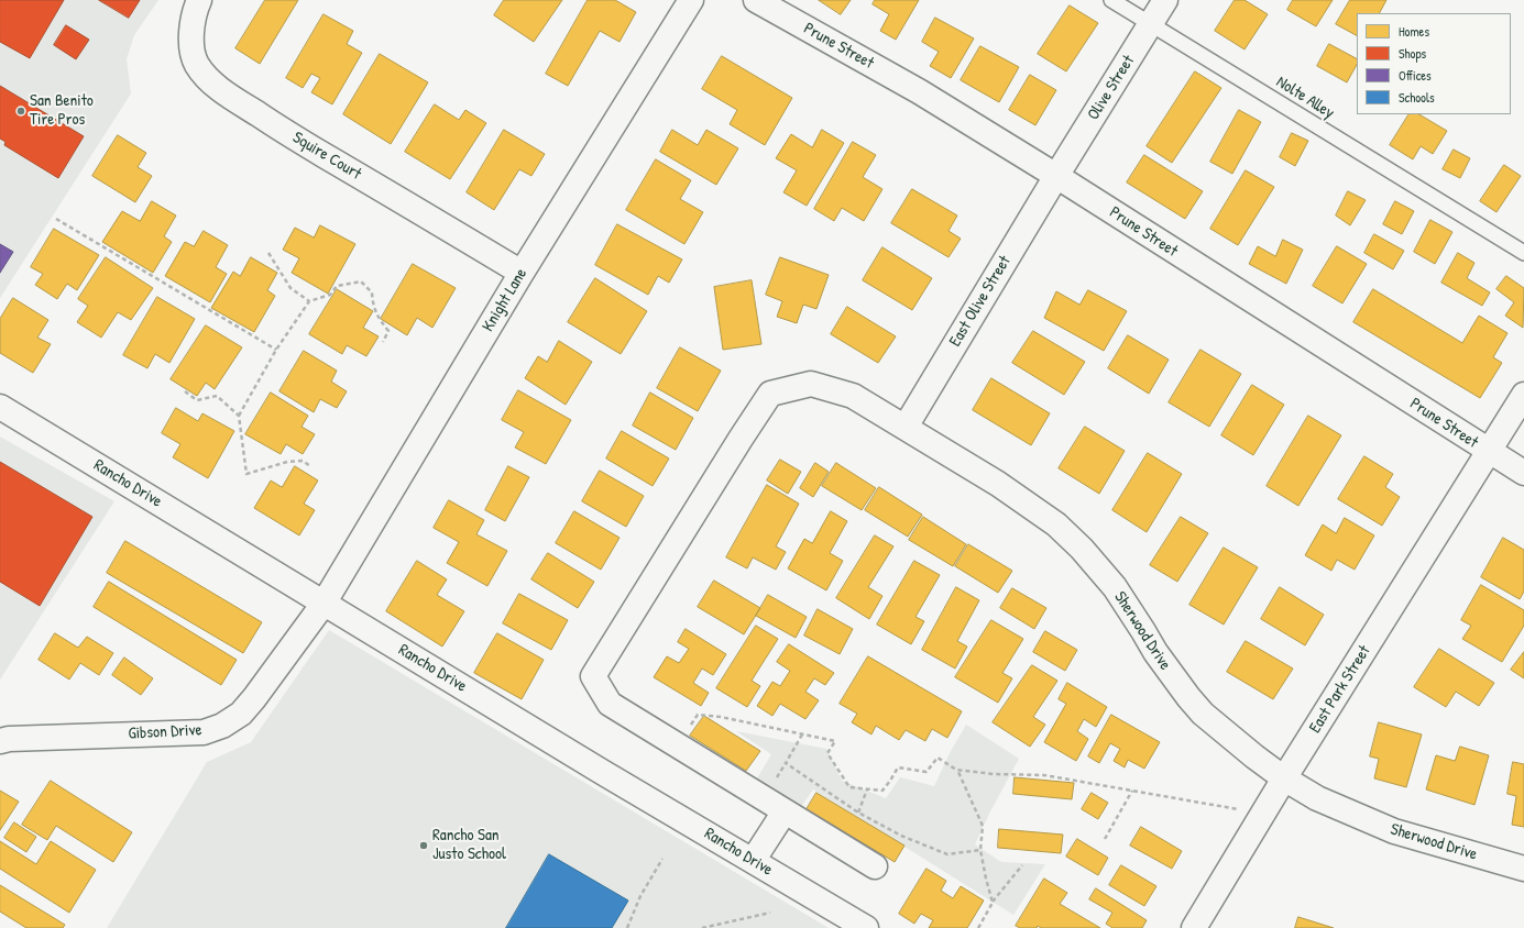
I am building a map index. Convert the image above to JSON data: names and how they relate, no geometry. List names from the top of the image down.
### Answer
{
  "streets": {
    "street": [
      "Prune Street",
      "Olive Street",
      "Squire Court",
      "Knight Lane",
      "East Olive Street",
      "Rancho Drive",
      "Sherwood Drive",
      "East Park Street",
      "Gibson Drive"
    ],
    "lane": ["Nolte Alley"]
  },
  "crossings": [
    ["Prune Street", "Olive Street"],
    ["Prune Street", "East Olive Street"],
    ["Prune Street", "East Park Street"],
    ["Olive Street", "Nolte Alley"],
    ["Olive Street", "East Olive Street"],
    ["Squire Court", "Knight Lane"],
    ["Knight Lane", "Rancho Drive"],
    ["Knight Lane", "Gibson Drive"],
    ["East Olive Street", "Sherwood Drive"],
    ["Rancho Drive", "Gibson Drive"],
    ["Sherwood Drive", "East Park Street"]
  ],
  "places": ["San Benito Tire Pros", "Rancho San Justo School"],
  "legend": [
    "Homes",
    "Shops",
    "Offices",
    "Schools"
  ]
}
